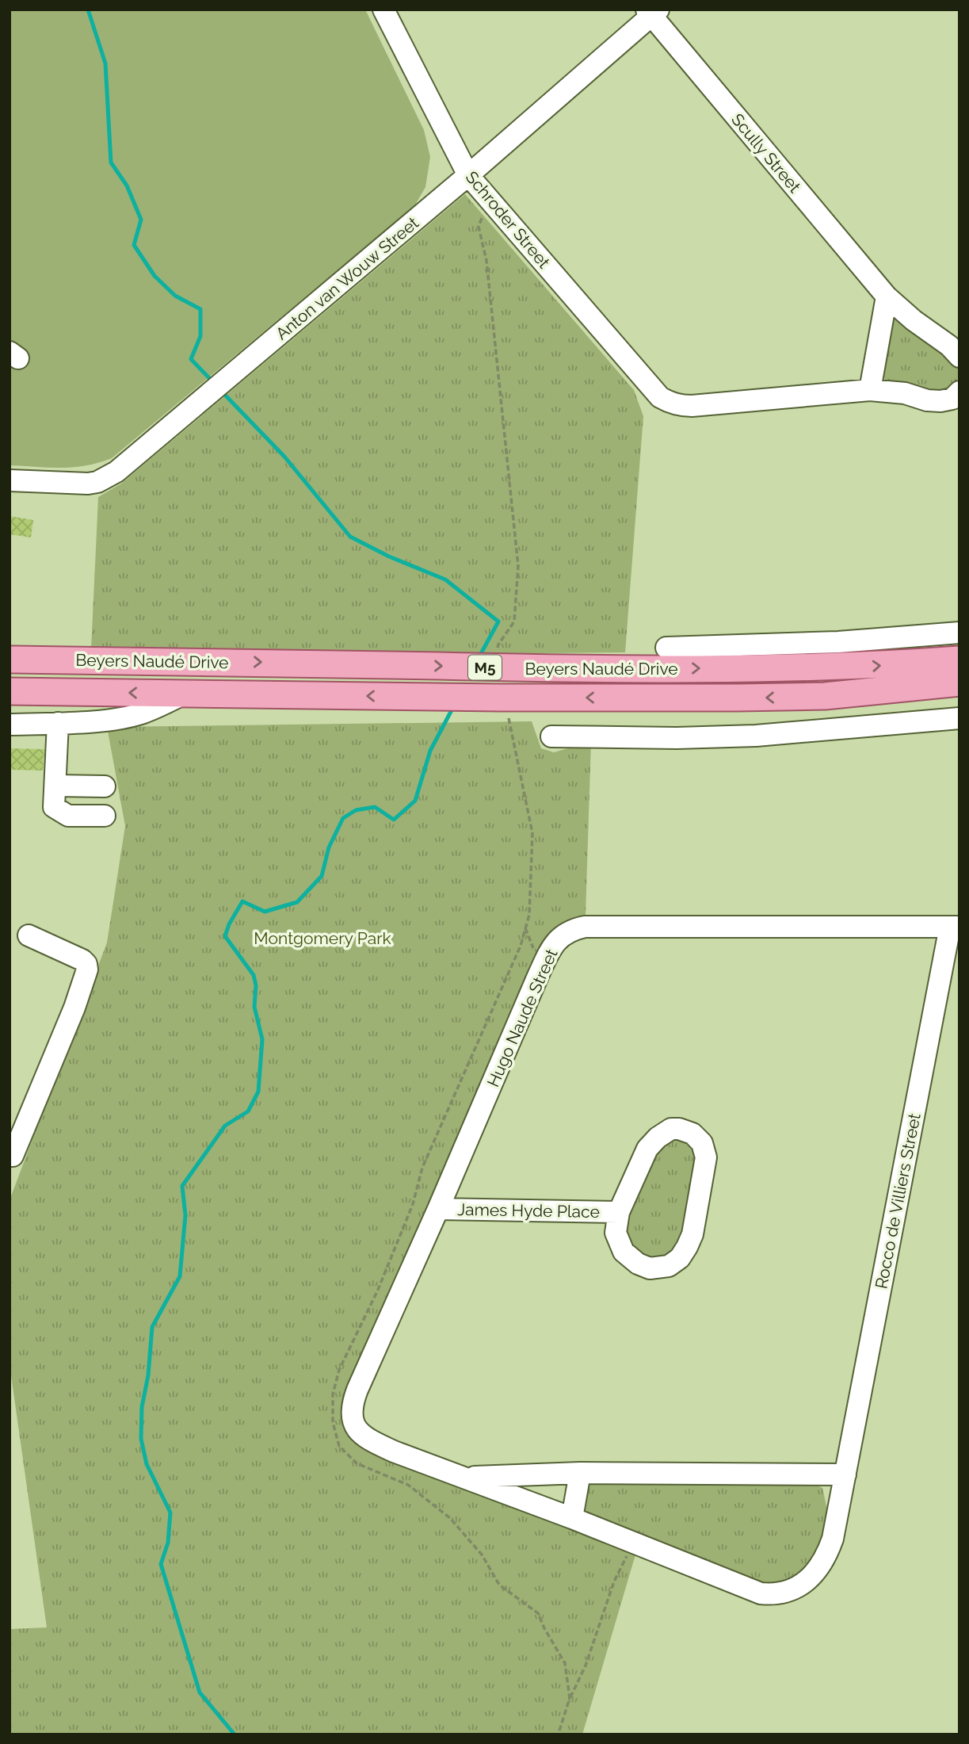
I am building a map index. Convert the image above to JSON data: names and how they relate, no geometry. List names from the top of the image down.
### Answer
{
  "streets": {
    "main road": ["Beyers Naudé Drive", "M5"],
    "street": [
      "Scully Street",
      "Schroder Street",
      "Anton van Wouw Street",
      "Hugo Naude Street",
      "Rocco de Villiers Street",
      "James Hyde Place"
    ]
  },
  "crossings": [
    ["Scully Street", "Anton van Wouw Street"],
    ["Schroder Street", "Anton van Wouw Street"],
    ["Hugo Naude Street", "Rocco de Villiers Street"],
    ["Hugo Naude Street", "James Hyde Place"]
  ],
  "parks": ["Montgomery Park"]
}
